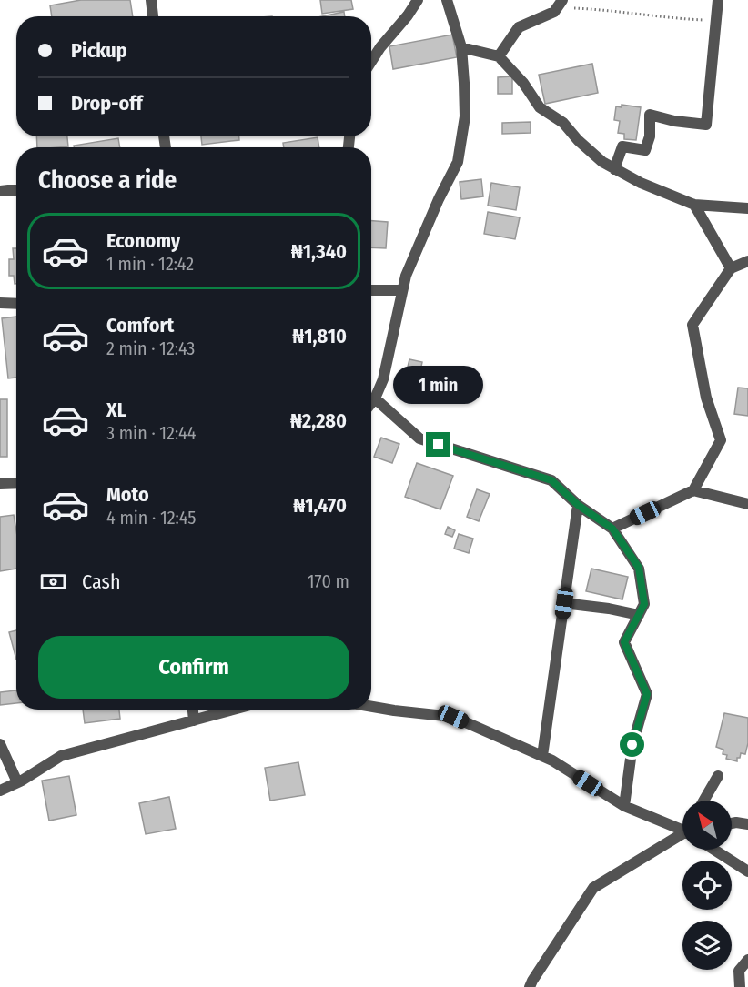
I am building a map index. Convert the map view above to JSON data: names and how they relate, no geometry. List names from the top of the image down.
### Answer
{
  "north": "top left",
  "page": {
    "banner": ["Pickup", "Drop-off"],
    "heading": "Choose a ride",
    "list": [
      {
        "name": "Economy",
        "note": "1 min · 12:42",
        "value": "₦1,340"
      },
      {
        "name": "Comfort",
        "note": "2 min · 12:43",
        "value": "₦1,810"
      },
      {
        "name": "XL",
        "note": "3 min · 12:44",
        "value": "₦2,280"
      },
      {
        "name": "Moto",
        "note": "4 min · 12:45",
        "value": "₦1,470"
      }
    ],
    "bubble": "1 min",
    "pay": ["Cash", "170 m"],
    "buttons": "Confirm"
  }
}
